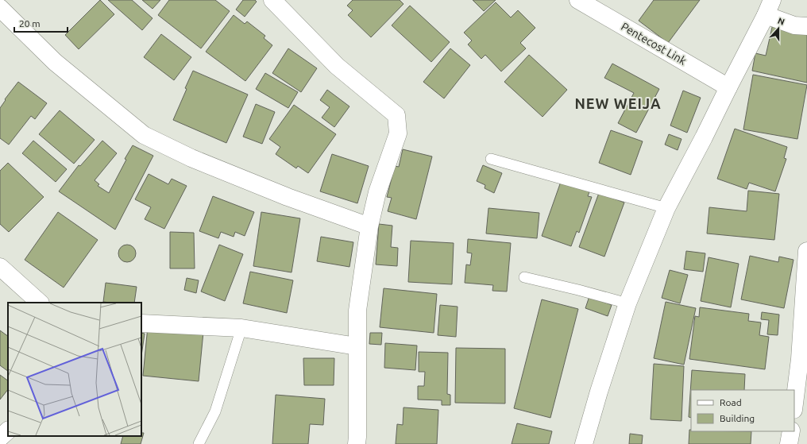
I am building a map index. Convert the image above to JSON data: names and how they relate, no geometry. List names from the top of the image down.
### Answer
{
  "streets": {
    "street": ["Pentecost Link"]
  },
  "districts": ["NEW WEIJA"],
  "legend": ["Road", "Building"],
  "scale_bar": "20 m",
  "north": "top"
}
